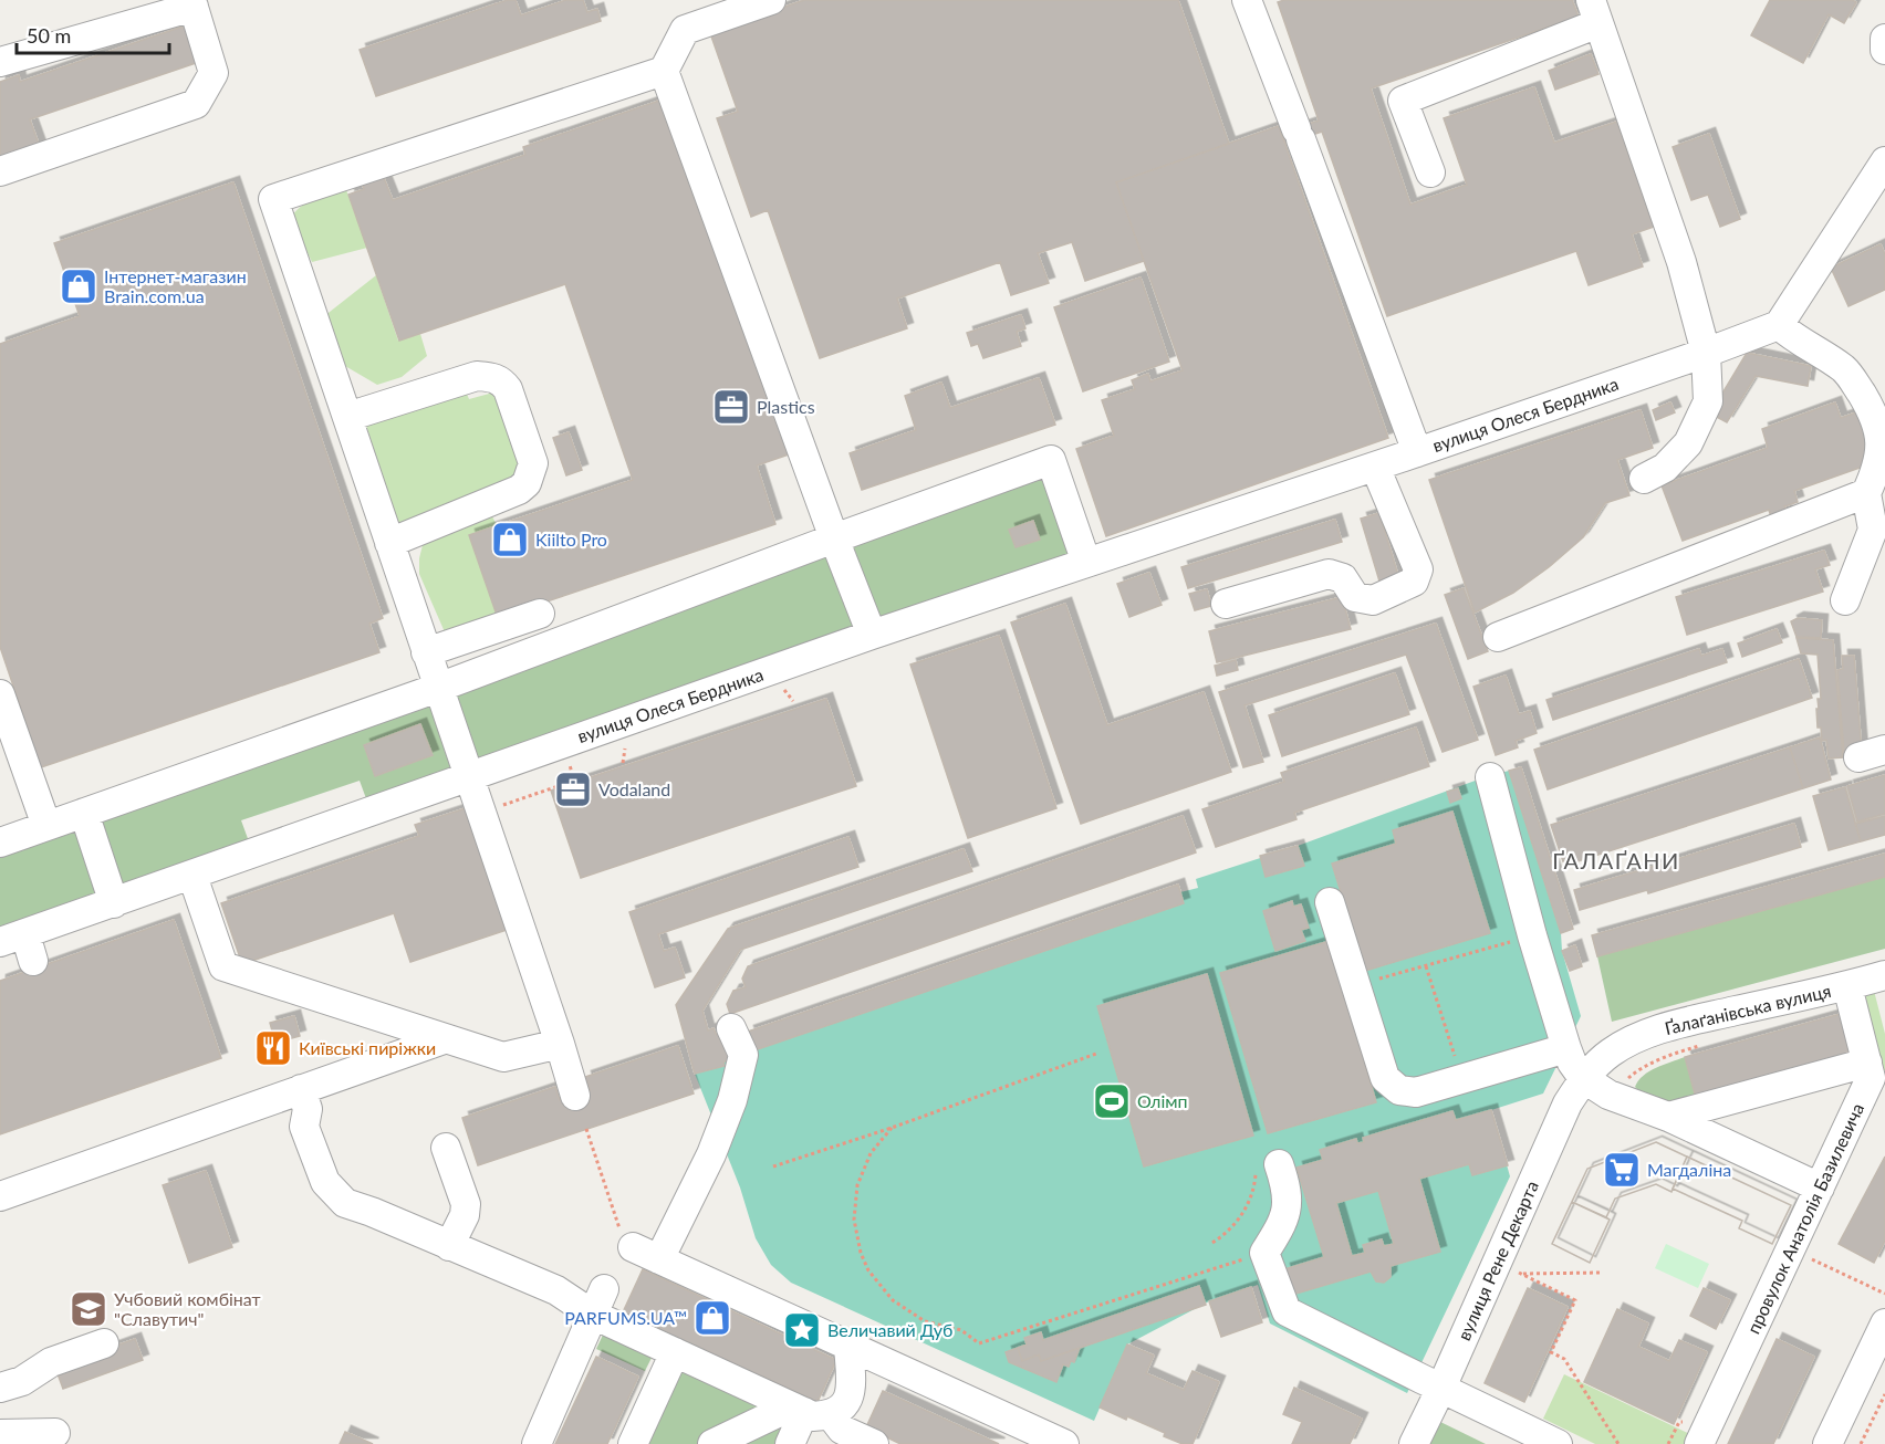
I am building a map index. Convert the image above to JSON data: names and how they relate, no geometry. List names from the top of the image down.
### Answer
{
  "streets": {
    "street": [
      "вулиця Олеся Бердника",
      "Ґалаґанівська вулиця",
      "провулок Анатолія Базилевича",
      "вулиця Рене Декарта"
    ]
  },
  "crossings": [
    ["Ґалаґанівська вулиця", "вулиця Рене Декарта"]
  ],
  "districts": ["ҐАЛАҐАНИ"],
  "places": {
    "shop": ["Інтернет-магазин Brain.com.ua", "Kiilto Pro", "PARFUMS.UA™"],
    "office": ["Plastics", "Vodaland"],
    "restaurant": ["Київські пиріжки"],
    "sports": ["Олімп"],
    "supermarket": ["Магдаліна"],
    "school or university": ["Учбовий комбінат \"Славутич\""],
    "place": ["Величавий Дуб"]
  },
  "scale_bar": "50 m"
}
